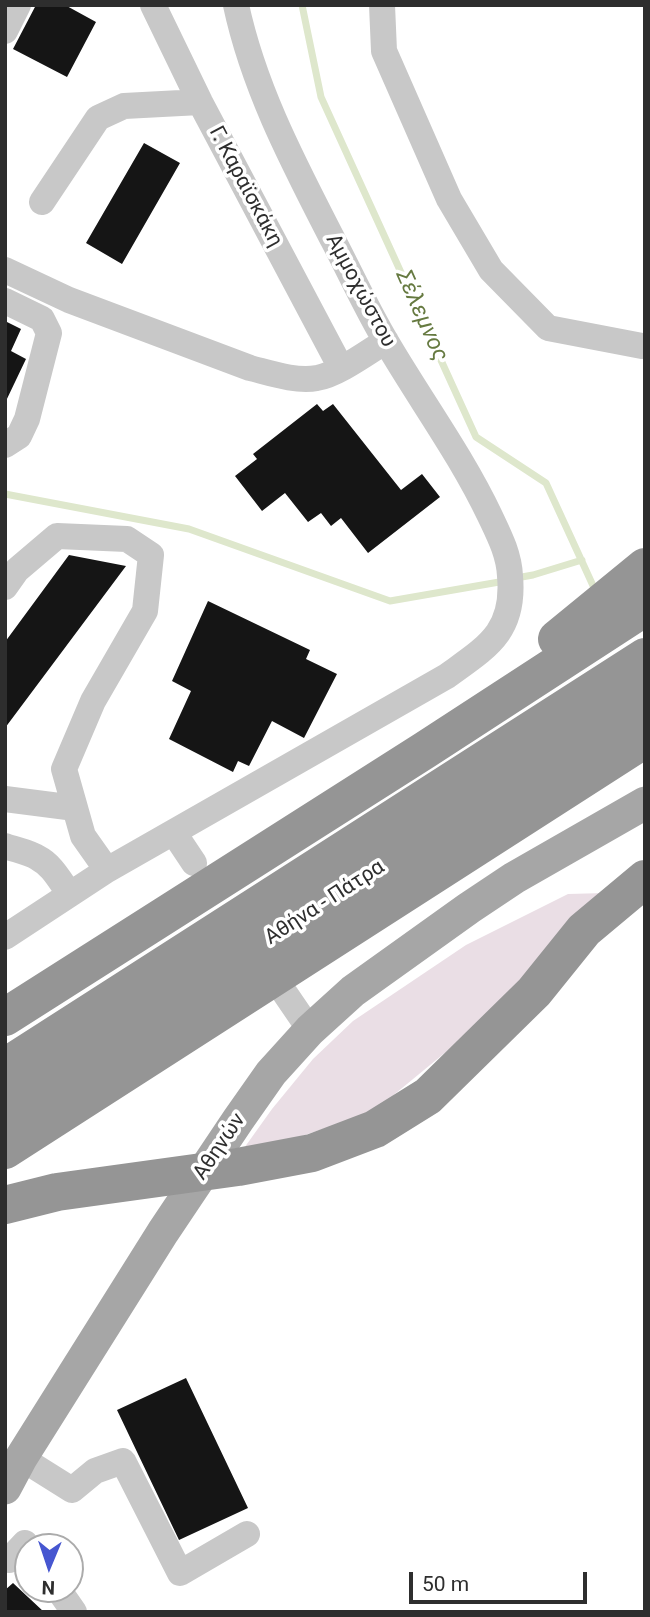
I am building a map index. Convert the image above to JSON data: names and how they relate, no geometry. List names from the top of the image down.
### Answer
{
  "streets": {
    "highway": ["Αθήνα - Πάτρα"],
    "main road": ["Αθηνών"],
    "street": ["Γ. Καραϊσκάκη", "Αμμοχώστου"]
  },
  "water": ["Σέλεμνος"],
  "scale_bar": "50 m",
  "north": "bottom"
}
